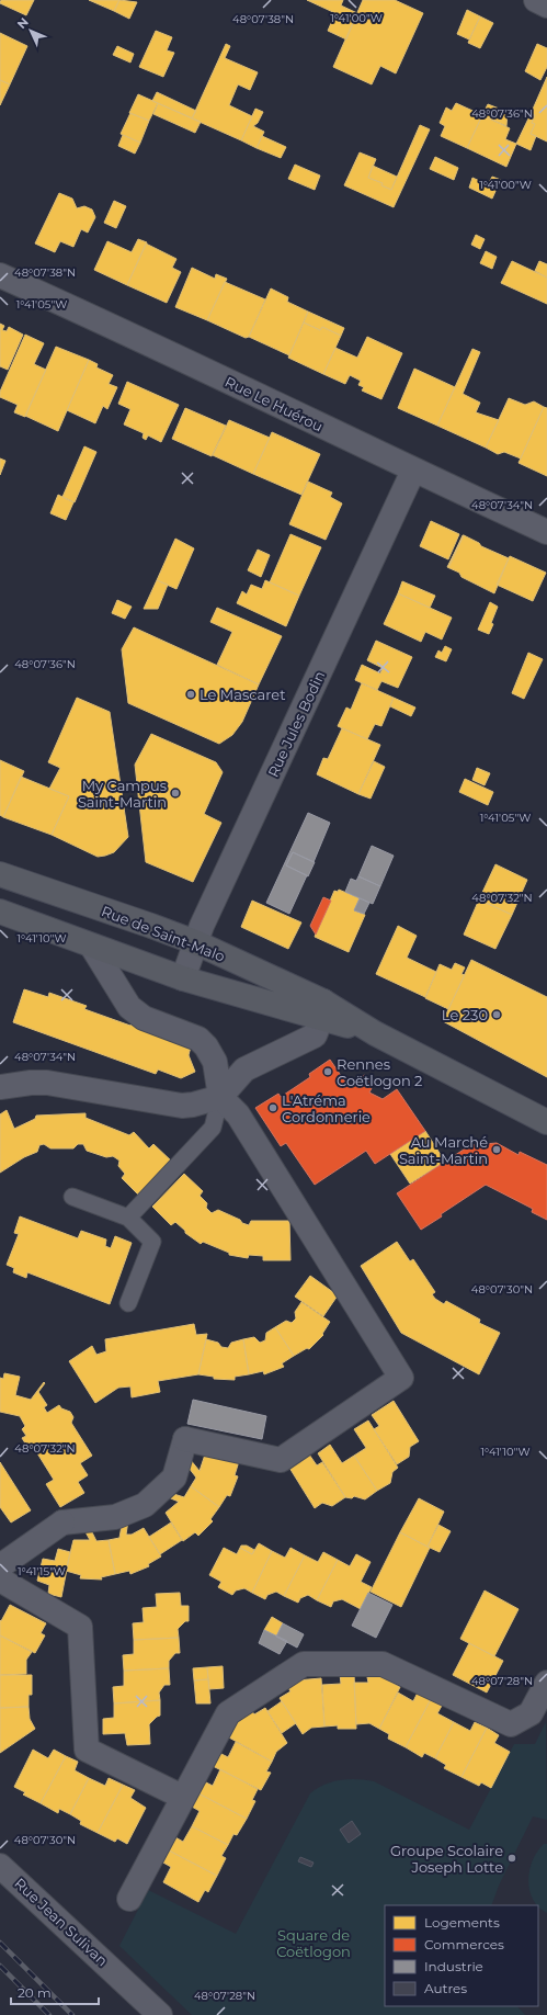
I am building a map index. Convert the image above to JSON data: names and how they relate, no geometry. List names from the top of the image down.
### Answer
{
  "streets": {
    "main road": ["Rue de Saint-Malo"],
    "street": ["Rue Le Huérou", "Rue Jules Bodin", "Rue Jean Sulivan"]
  },
  "crossings": [
    ["Rue Le Huérou", "Rue Jules Bodin"],
    ["Rue Jules Bodin", "Rue de Saint-Malo"]
  ],
  "parks": ["Square de Coëtlogon"],
  "places": [
    "Le Mascaret",
    "My Campus Saint-Martin",
    "Le 230",
    "Rennes Coëtlogon 2",
    "L'Atréma Cordonnerie",
    "Au Marché Saint-Martin",
    "Groupe Scolaire Joseph Lotte"
  ],
  "legend": [
    "Logements",
    "Commerces",
    "Industrie",
    "Autres"
  ],
  "scale_bar": "20 m",
  "north": "top left",
  "coordinates": [
    "1°41'00\"W",
    "48°07'38\"N",
    "48°07'36\"N",
    "1°41'05\"W",
    "48°07'34\"N",
    "48°07'32\"N",
    "1°41'10\"W",
    "48°07'30\"N",
    "1°41'15\"W",
    "48°07'28\"N"
  ]
}
